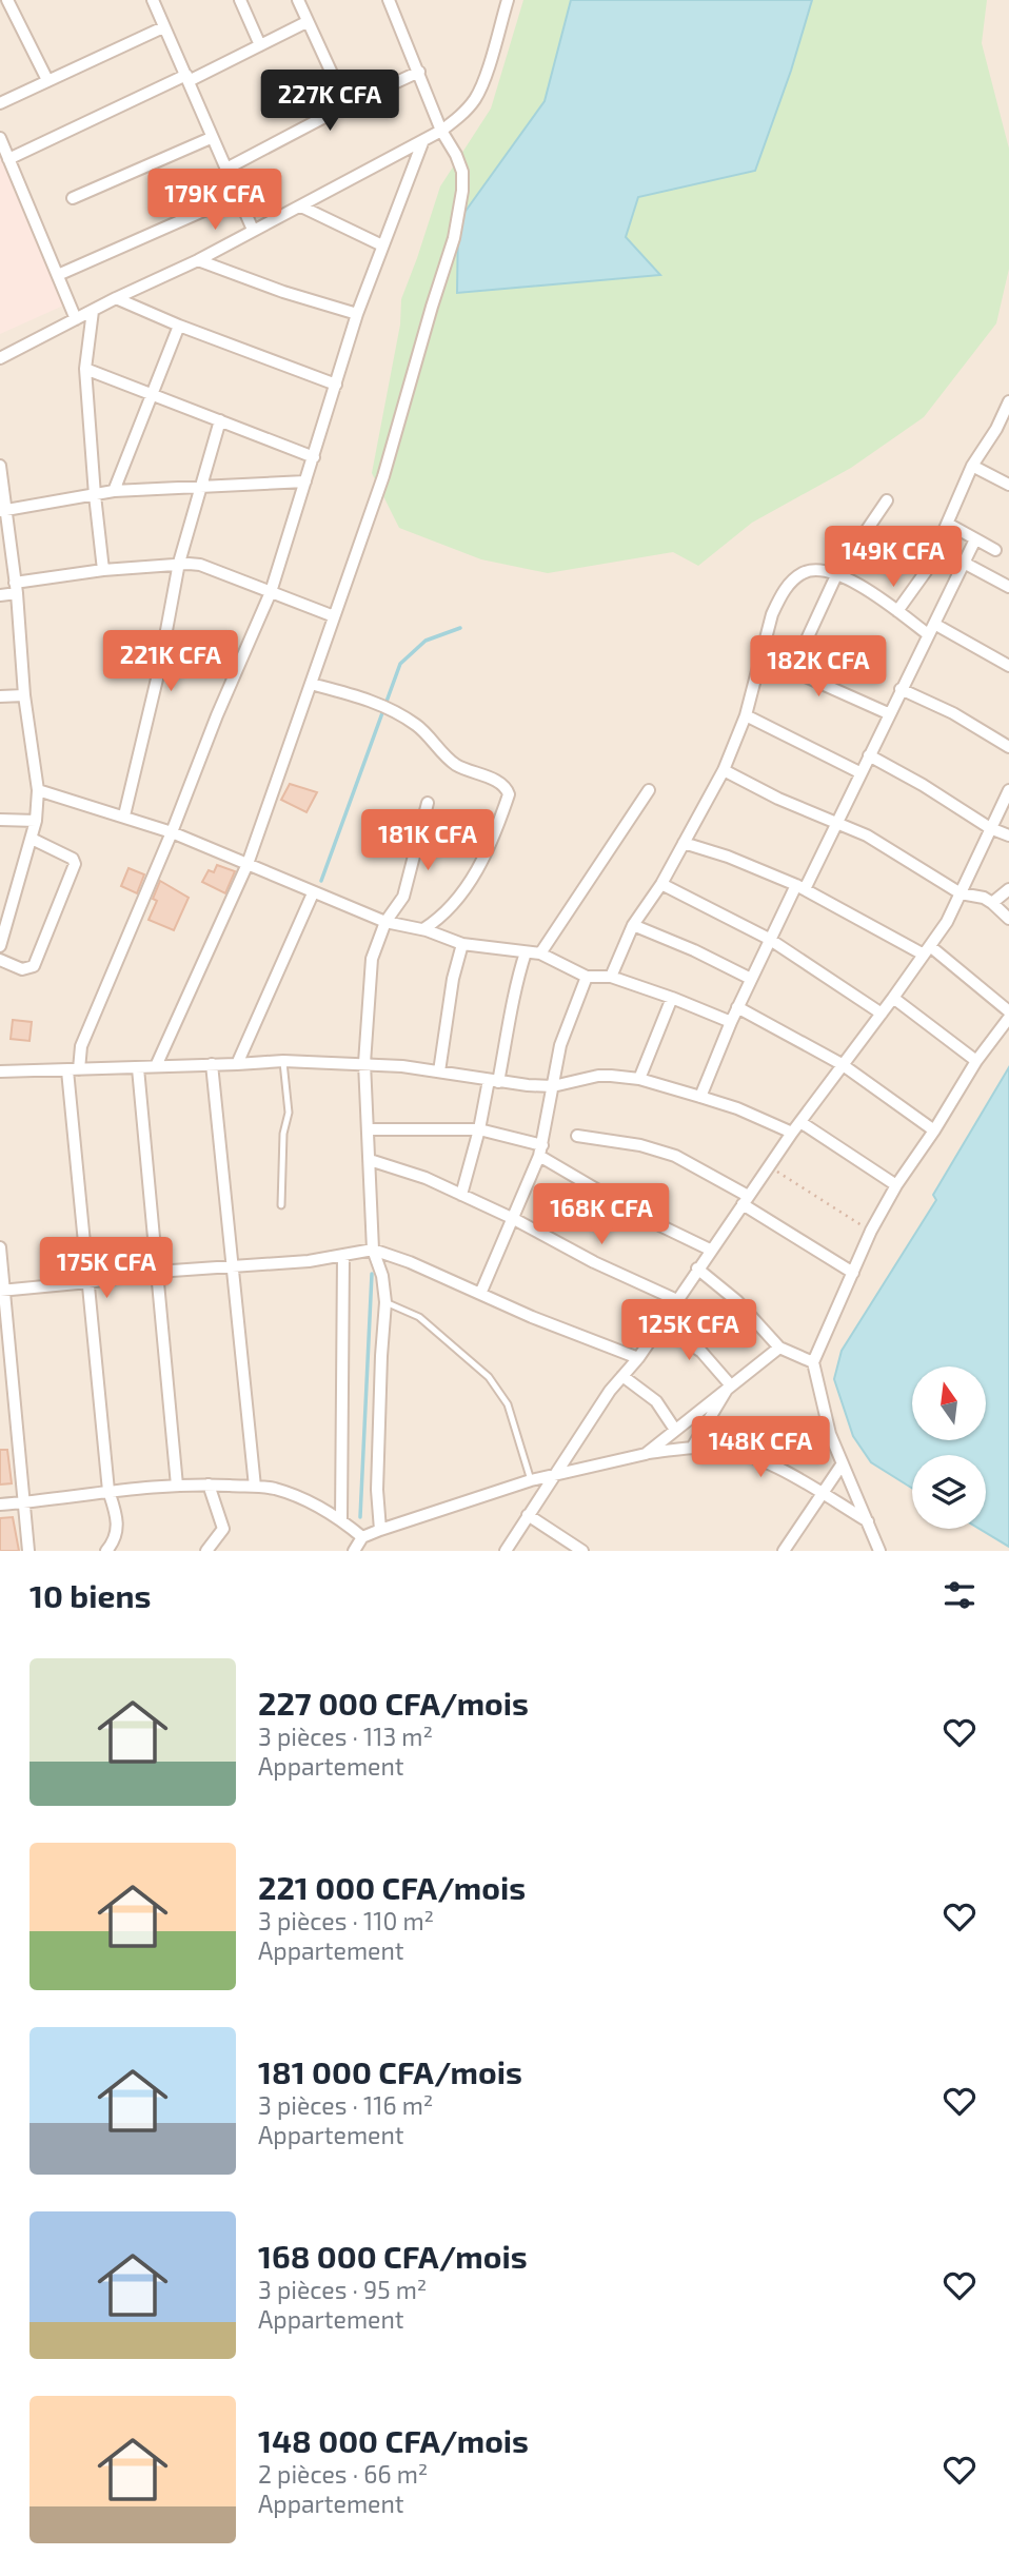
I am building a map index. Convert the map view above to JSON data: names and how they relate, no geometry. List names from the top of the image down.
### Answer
{
  "north": "top",
  "page": {
    "price": [
      "227K CFA",
      "179K CFA",
      "149K CFA",
      "221K CFA",
      "182K CFA",
      "181K CFA",
      "168K CFA",
      "175K CFA",
      "125K CFA",
      "148K CFA"
    ],
    "heading": "10 biens",
    "list": [
      {
        "name": "227 000 CFA/mois",
        "note": "3 pièces · 113 m² · Appartement"
      },
      {
        "name": "221 000 CFA/mois",
        "note": "3 pièces · 110 m² · Appartement"
      },
      {
        "name": "181 000 CFA/mois",
        "note": "3 pièces · 116 m² · Appartement"
      },
      {
        "name": "168 000 CFA/mois",
        "note": "3 pièces · 95 m² · Appartement"
      },
      {
        "name": "148 000 CFA/mois",
        "note": "2 pièces · 66 m² · Appartement"
      }
    ]
  }
}
